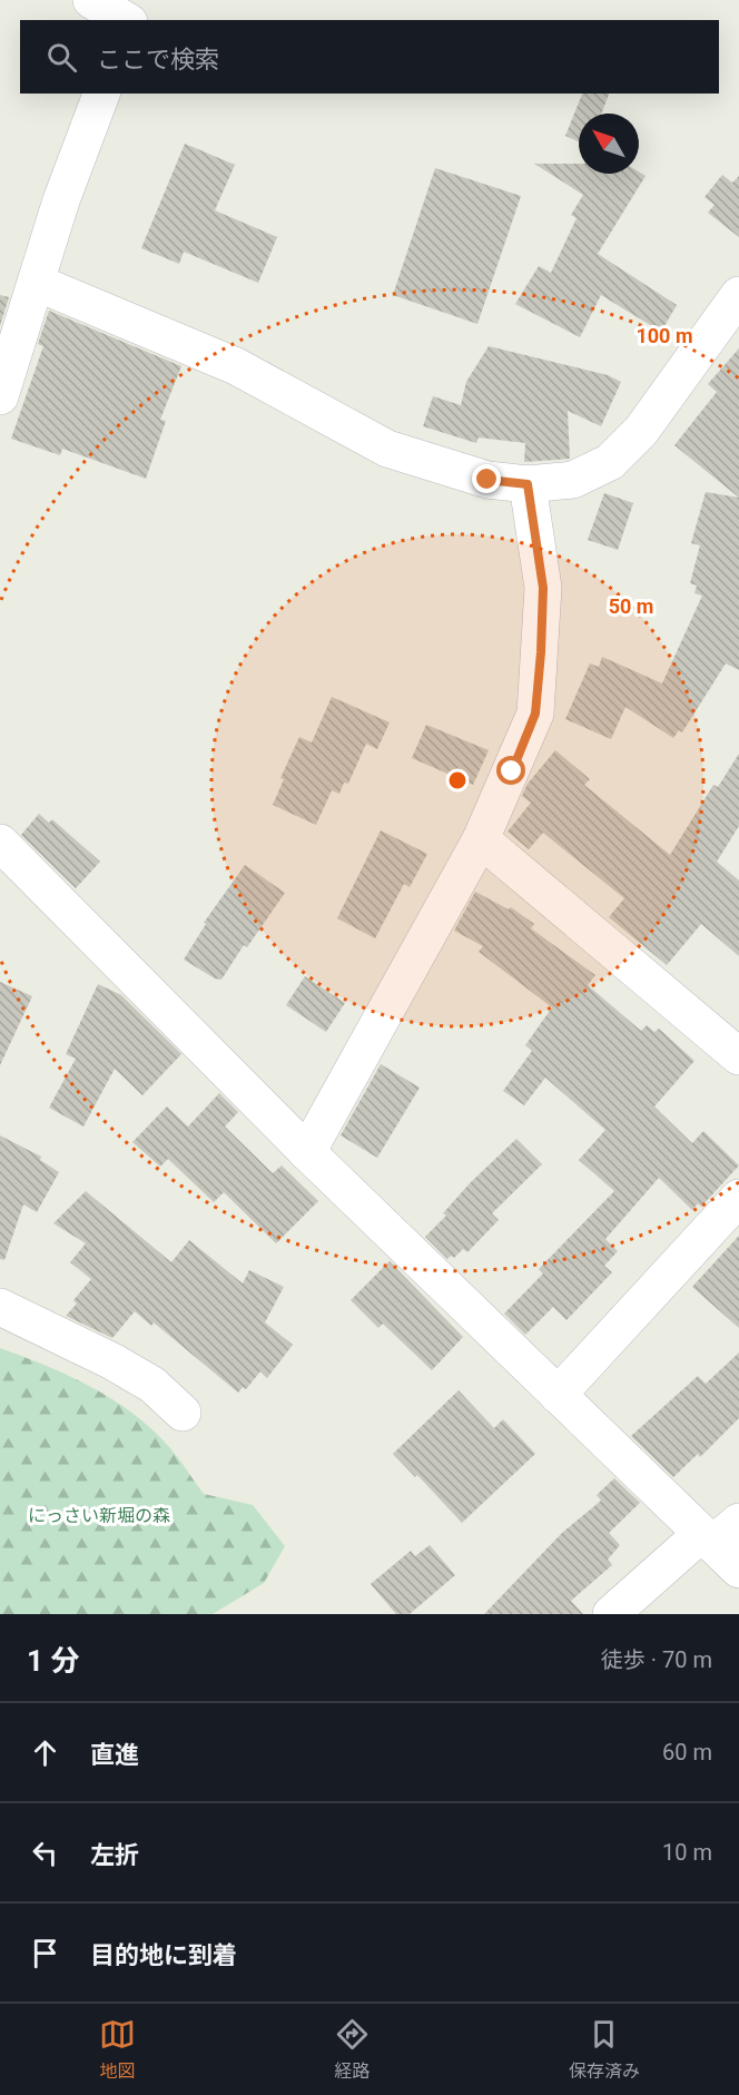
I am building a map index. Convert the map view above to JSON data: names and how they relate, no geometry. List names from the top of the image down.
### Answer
{
  "parks": ["にっさい新堀の森"],
  "north": "top left",
  "page": {
    "search": "ここで検索",
    "heading": ["1 分", "徒歩 · 70 m"],
    "list": [
      ["直進", "60 m"],
      ["左折", "10 m"],
      "目的地に到着"
    ],
    "nav": ["地図", "経路", "保存済み"]
  },
  "rings": ["100 m", "50 m"]
}
